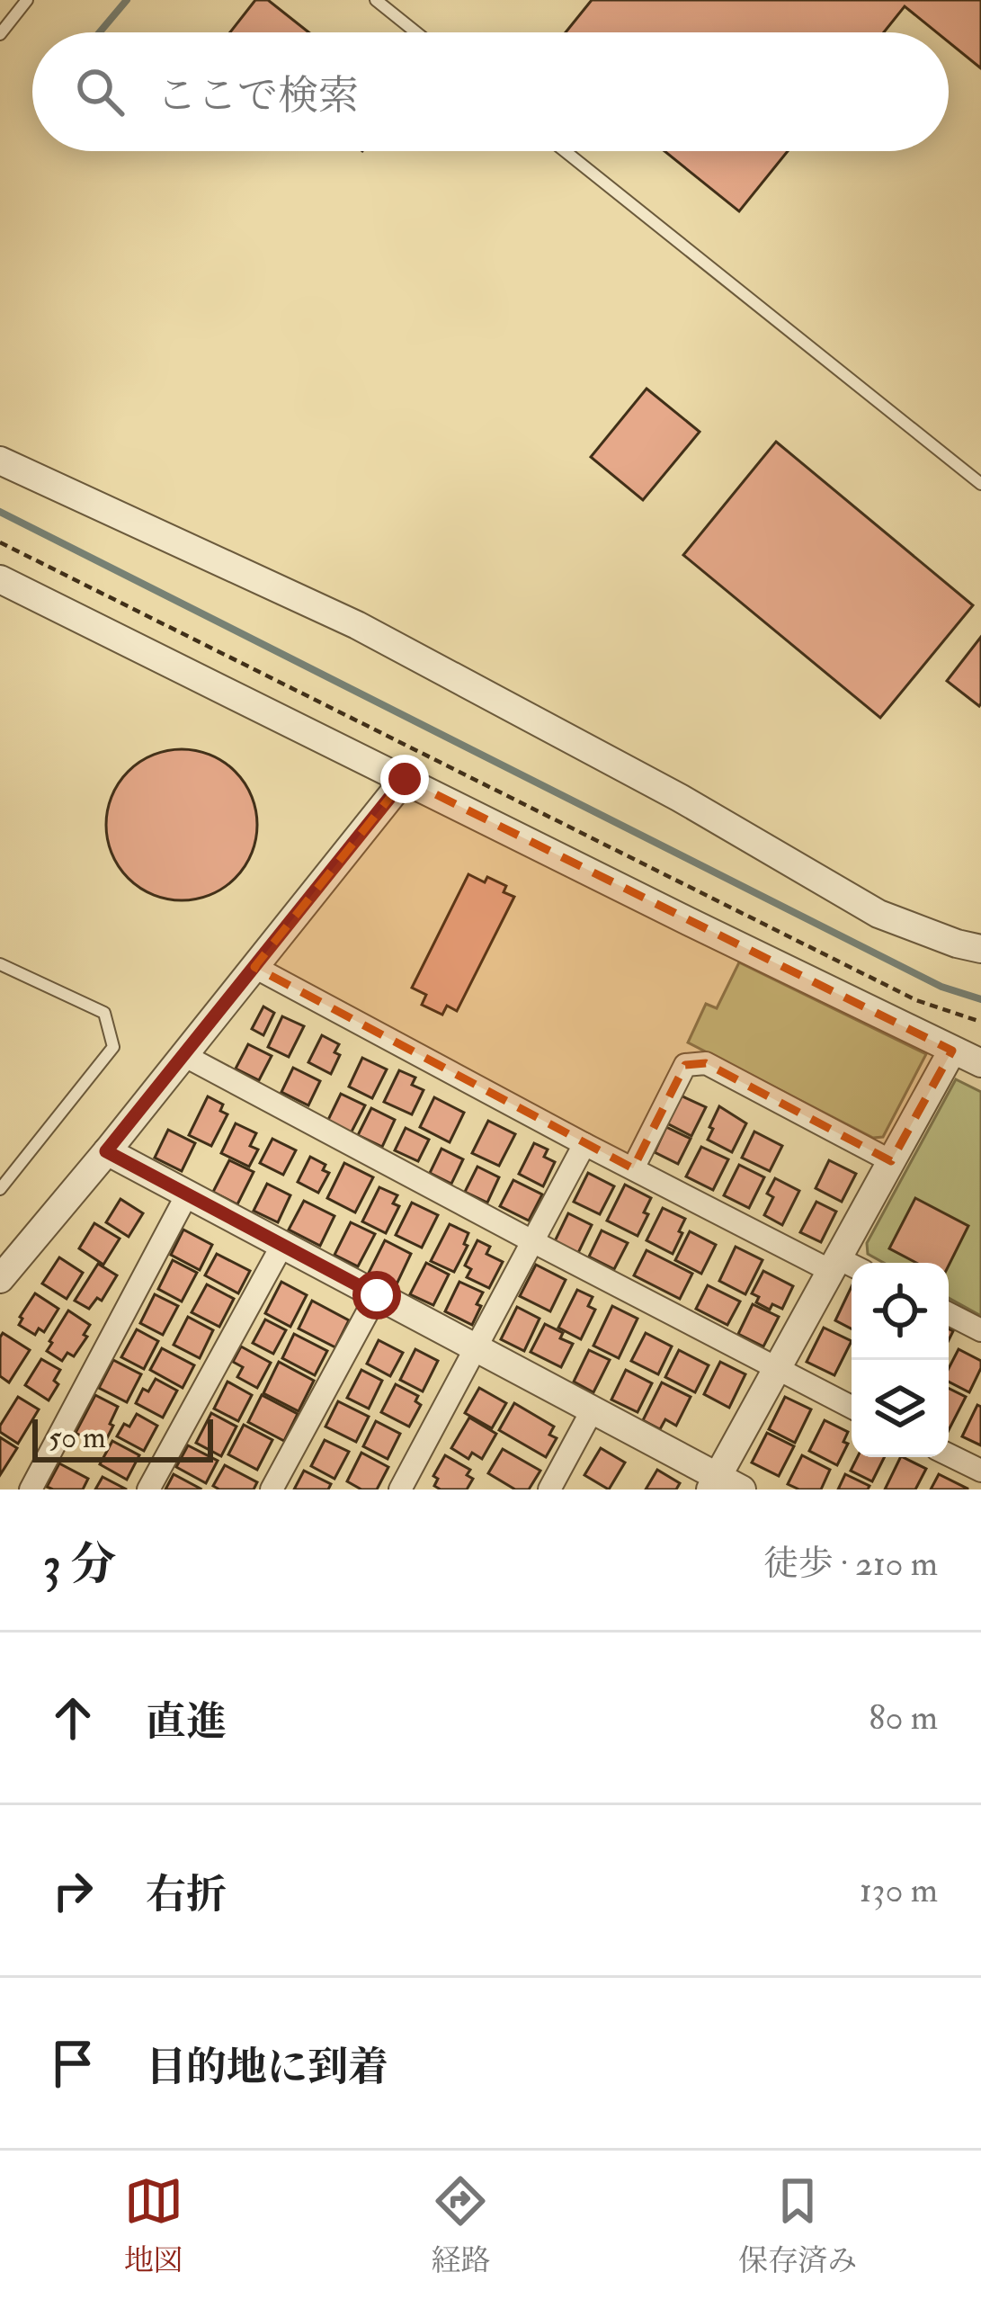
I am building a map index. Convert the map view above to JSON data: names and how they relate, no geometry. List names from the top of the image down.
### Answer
{
  "scale_bar": "50 m",
  "page": {
    "search": "ここで検索",
    "scale": "50 m",
    "heading": ["3 分", "徒歩 · 210 m"],
    "list": [
      ["直進", "80 m"],
      ["右折", "130 m"],
      "目的地に到着"
    ],
    "nav": ["地図", "経路", "保存済み"]
  }
}
